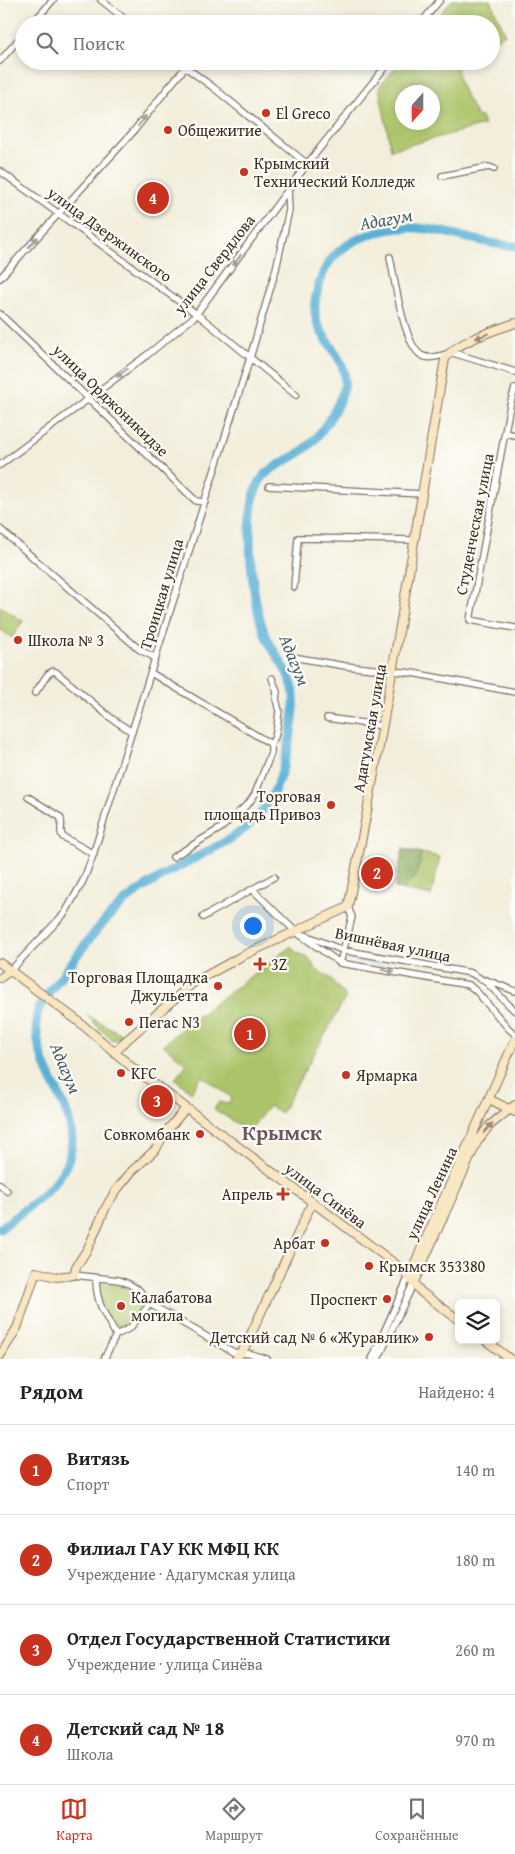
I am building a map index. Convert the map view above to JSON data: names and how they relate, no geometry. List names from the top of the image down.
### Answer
{
  "streets": {
    "main road": [
      "Троицкая улица",
      "Адагумская улица",
      "улица Ленина",
      "улица Синёва"
    ],
    "street": [
      "улица Дзержинского",
      "улица Свердлова",
      "улица Орджоникидзе",
      "Студенческая улица",
      "Вишнёвая улица"
    ]
  },
  "crossings": [
    ["улица Дзержинского", "улица Свердлова"],
    ["улица Дзержинского", "Троицкая улица"],
    ["улица Свердлова", "улица Орджоникидзе"],
    ["улица Свердлова", "Троицкая улица"],
    ["улица Орджоникидзе", "Троицкая улица"],
    ["Троицкая улица", "улица Синёва"],
    ["улица Ленина", "улица Синёва"]
  ],
  "one_way": ["улица Свердлова"],
  "districts": ["Крымск"],
  "water": ["Адагум"],
  "places": {
    "other": [
      "El Greco",
      "Общежитие",
      "Крымский Технический Колледж",
      "Школа № 3",
      "Торговая площадь Привоз",
      "Торговая Площадка Джульетта",
      "Пегас N3",
      "KFC",
      "Ярмарка",
      "Совкомбанк",
      "Арбат",
      "Крымск 353380",
      "Проспект",
      "Калабатова могила",
      "Детский сад № 6 «Журавлик»"
    ],
    "health": ["3Z", "Апрель"]
  },
  "north": "bottom",
  "page": {
    "search": "Поиск",
    "pins": [
      "4",
      "2",
      "1",
      "3"
    ],
    "heading": ["Рядом", "Найдено: 4"],
    "list": [
      {
        "mark": "1",
        "name": "Витязь",
        "note": "Спорт",
        "value": "140 m"
      },
      {
        "mark": "2",
        "name": "Филиал ГАУ КК МФЦ КК",
        "note": "Учреждение · Адагумская улица",
        "value": "180 m"
      },
      {
        "mark": "3",
        "name": "Отдел Государственной Статистики",
        "note": "Учреждение · улица Синёва",
        "value": "260 m"
      },
      {
        "mark": "4",
        "name": "Детский сад № 18",
        "note": "Школа",
        "value": "970 m"
      }
    ],
    "nav": ["Карта", "Маршрут", "Сохранённые"]
  }
}
